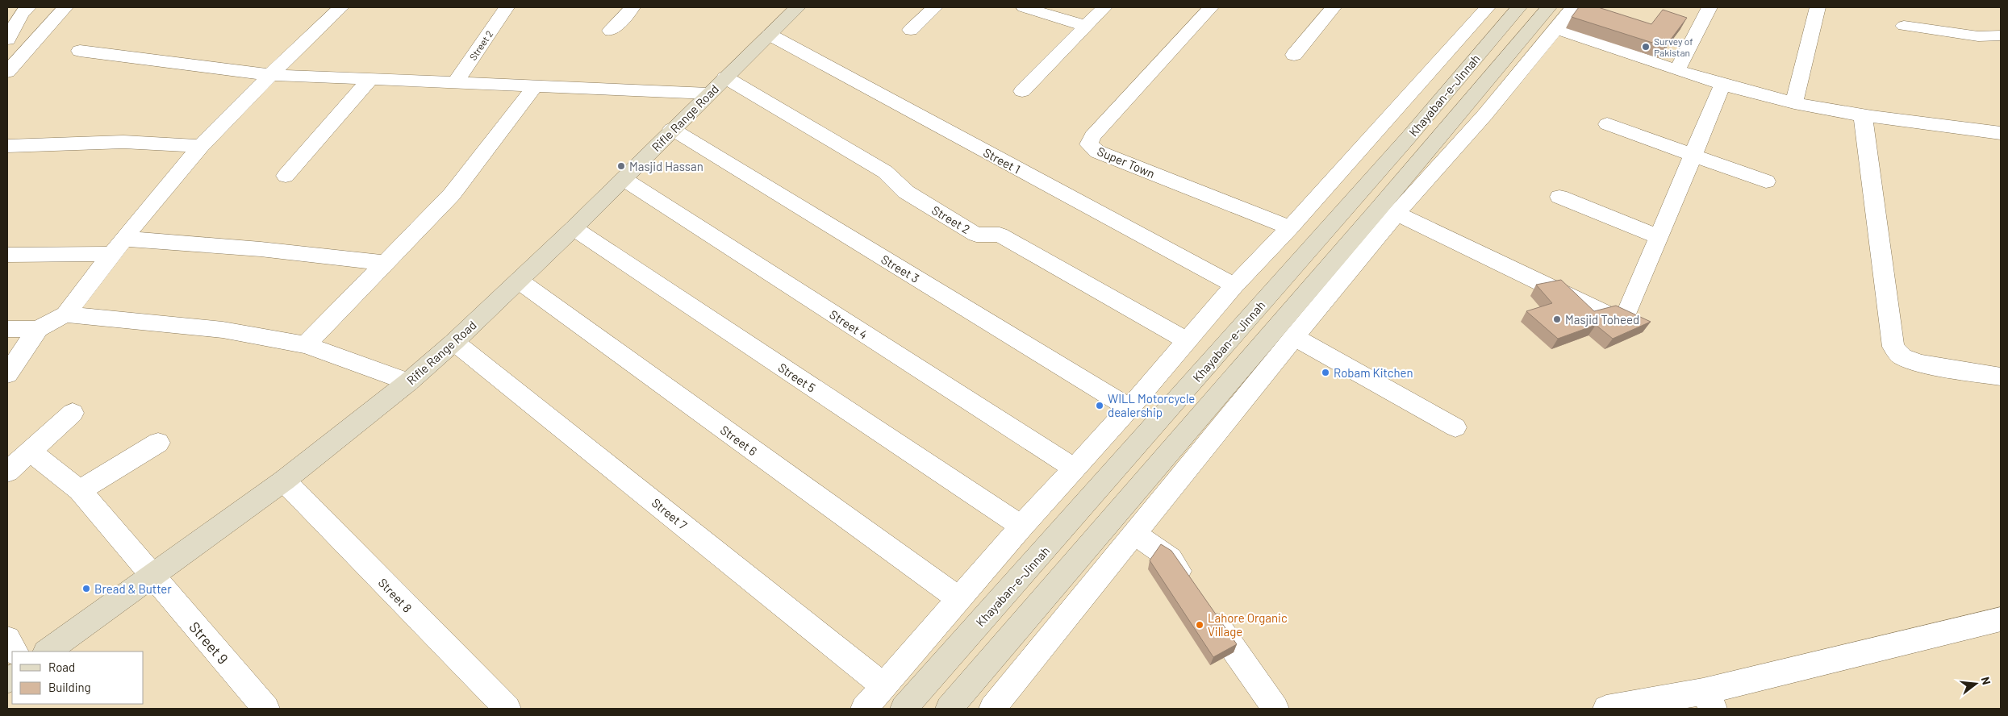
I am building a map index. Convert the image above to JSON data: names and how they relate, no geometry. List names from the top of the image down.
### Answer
{
  "streets": {
    "main road": ["Khayaban-e-Jinnah", "Rifle Range Road"],
    "street": [
      "Street 2",
      "Street 1",
      "Super Town",
      "Street 3",
      "Street 4",
      "Street 5",
      "Street 6",
      "Street 7",
      "Street 8",
      "Street 9"
    ]
  },
  "crossings": [
    ["Street 2", "Rifle Range Road"],
    ["Rifle Range Road", "Street 1"],
    ["Rifle Range Road", "Street 3"],
    ["Rifle Range Road", "Street 4"],
    ["Rifle Range Road", "Street 5"],
    ["Rifle Range Road", "Street 6"],
    ["Rifle Range Road", "Street 7"],
    ["Rifle Range Road", "Street 8"],
    ["Rifle Range Road", "Street 9"]
  ],
  "places": [
    "Survey of Pakistan",
    "Masjid Hassan",
    "Masjid Toheed",
    "Robam Kitchen",
    "WILL Motorcycle dealership",
    "Bread & Butter",
    "Lahore Organic Village"
  ],
  "legend": ["Road", "Building"],
  "north": "right"
}
